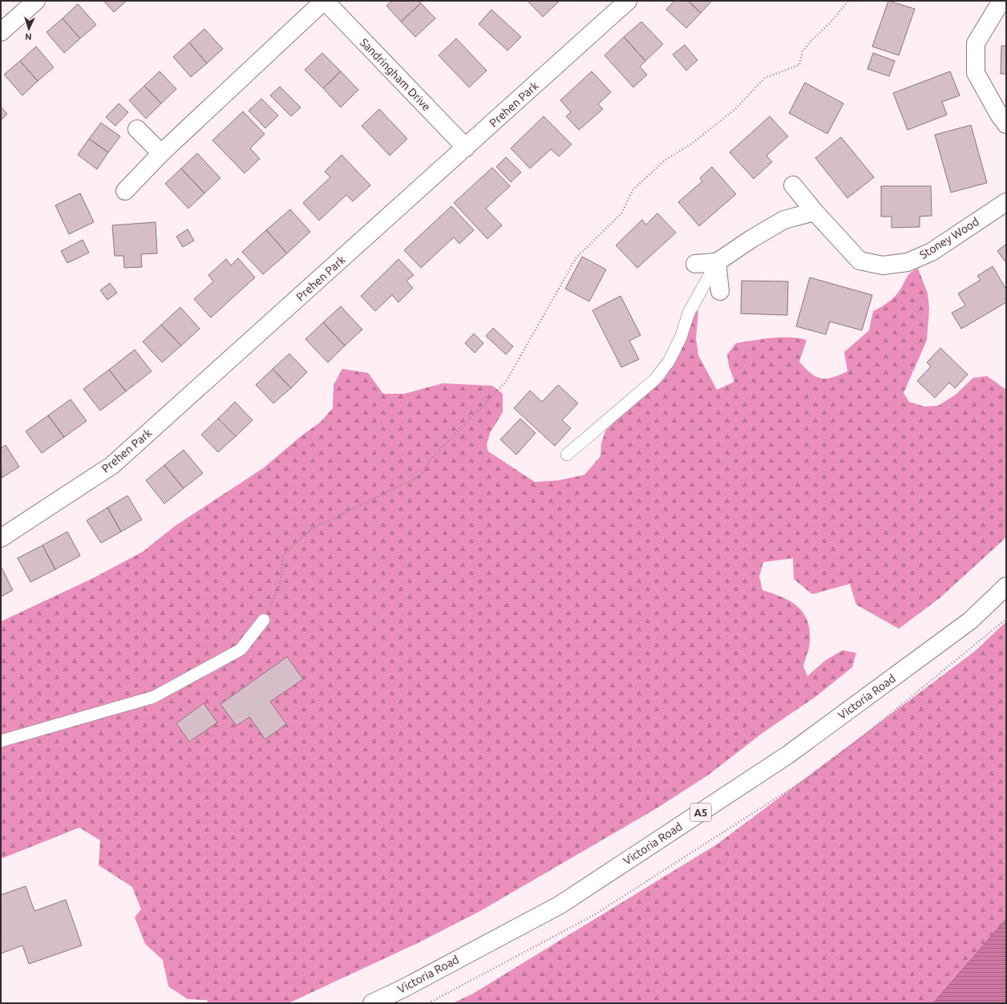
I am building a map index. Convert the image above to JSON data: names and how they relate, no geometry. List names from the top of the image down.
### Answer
{
  "streets": {
    "main road": [
      "Sandringham Drive",
      "Prehen Park",
      "Stoney Wood",
      "Victoria Road",
      "A5"
    ]
  },
  "crossings": [
    ["Sandringham Drive", "Prehen Park"]
  ],
  "north": "bottom"
}
